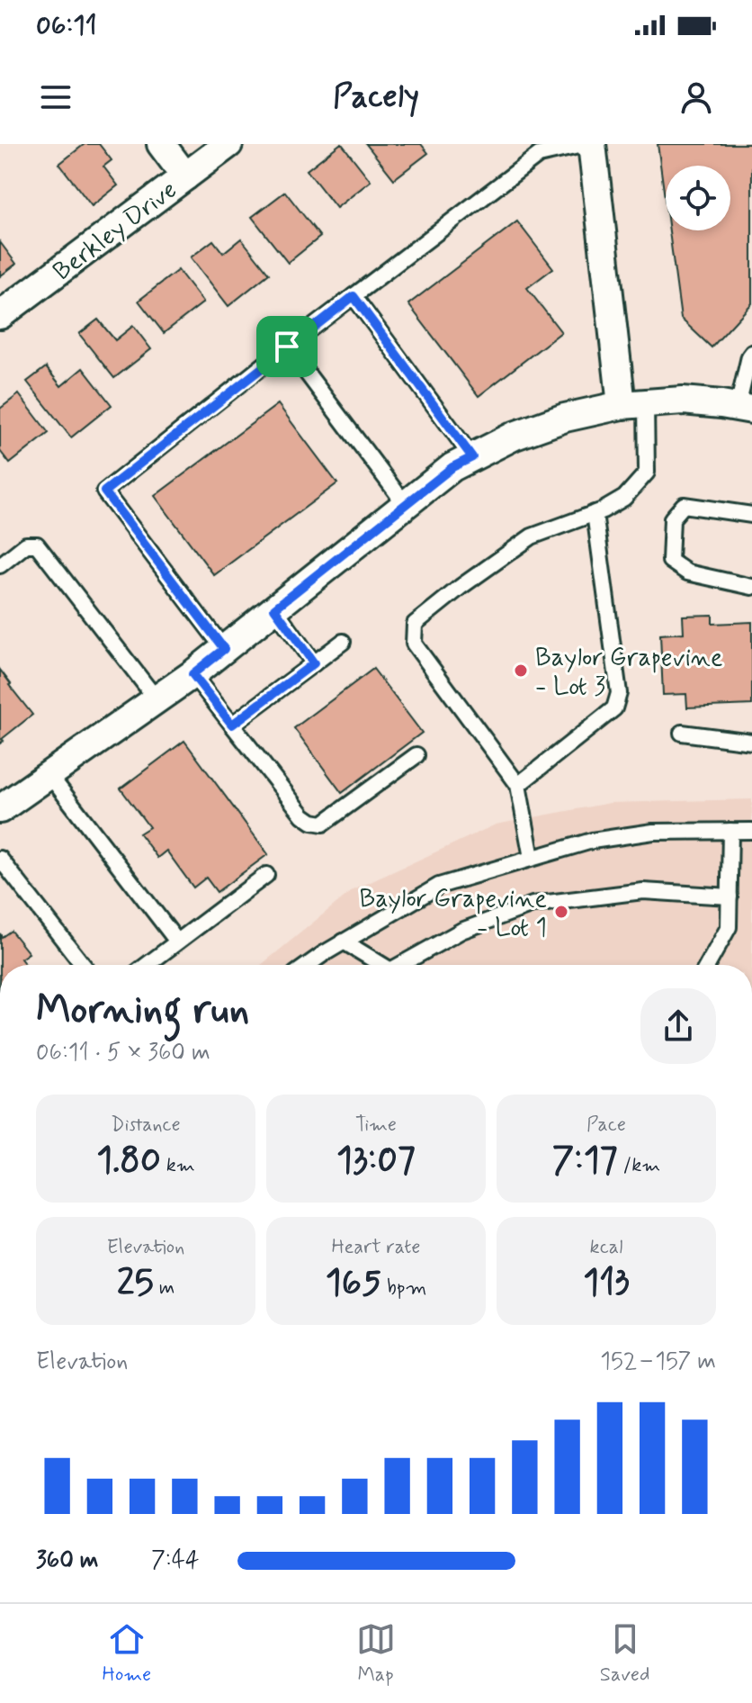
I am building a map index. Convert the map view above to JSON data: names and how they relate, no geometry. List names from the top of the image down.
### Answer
{
  "streets": {
    "street": ["Berkley Drive"]
  },
  "places": ["Baylor Grapevine - Lot 3", "Baylor Grapevine - Lot 1"],
  "page": {
    "status": "06:11",
    "header": "Pacely",
    "heading": ["Morning run", "06:11 · 5 × 360 m"],
    "stats": [
      ["Distance", "1.80 km"],
      ["Time", "13:07"],
      ["Pace", "7:17 /km"],
      ["Elevation", "25 m"],
      ["Heart rate", "165 bpm"],
      ["kcal", "113"]
    ],
    "chart": ["Elevation", "152–157 m"],
    "list": [
      {
        "name": "360 m",
        "note": "7:44"
      }
    ],
    "tabs": ["Home", "Map", "Saved"]
  }
}
